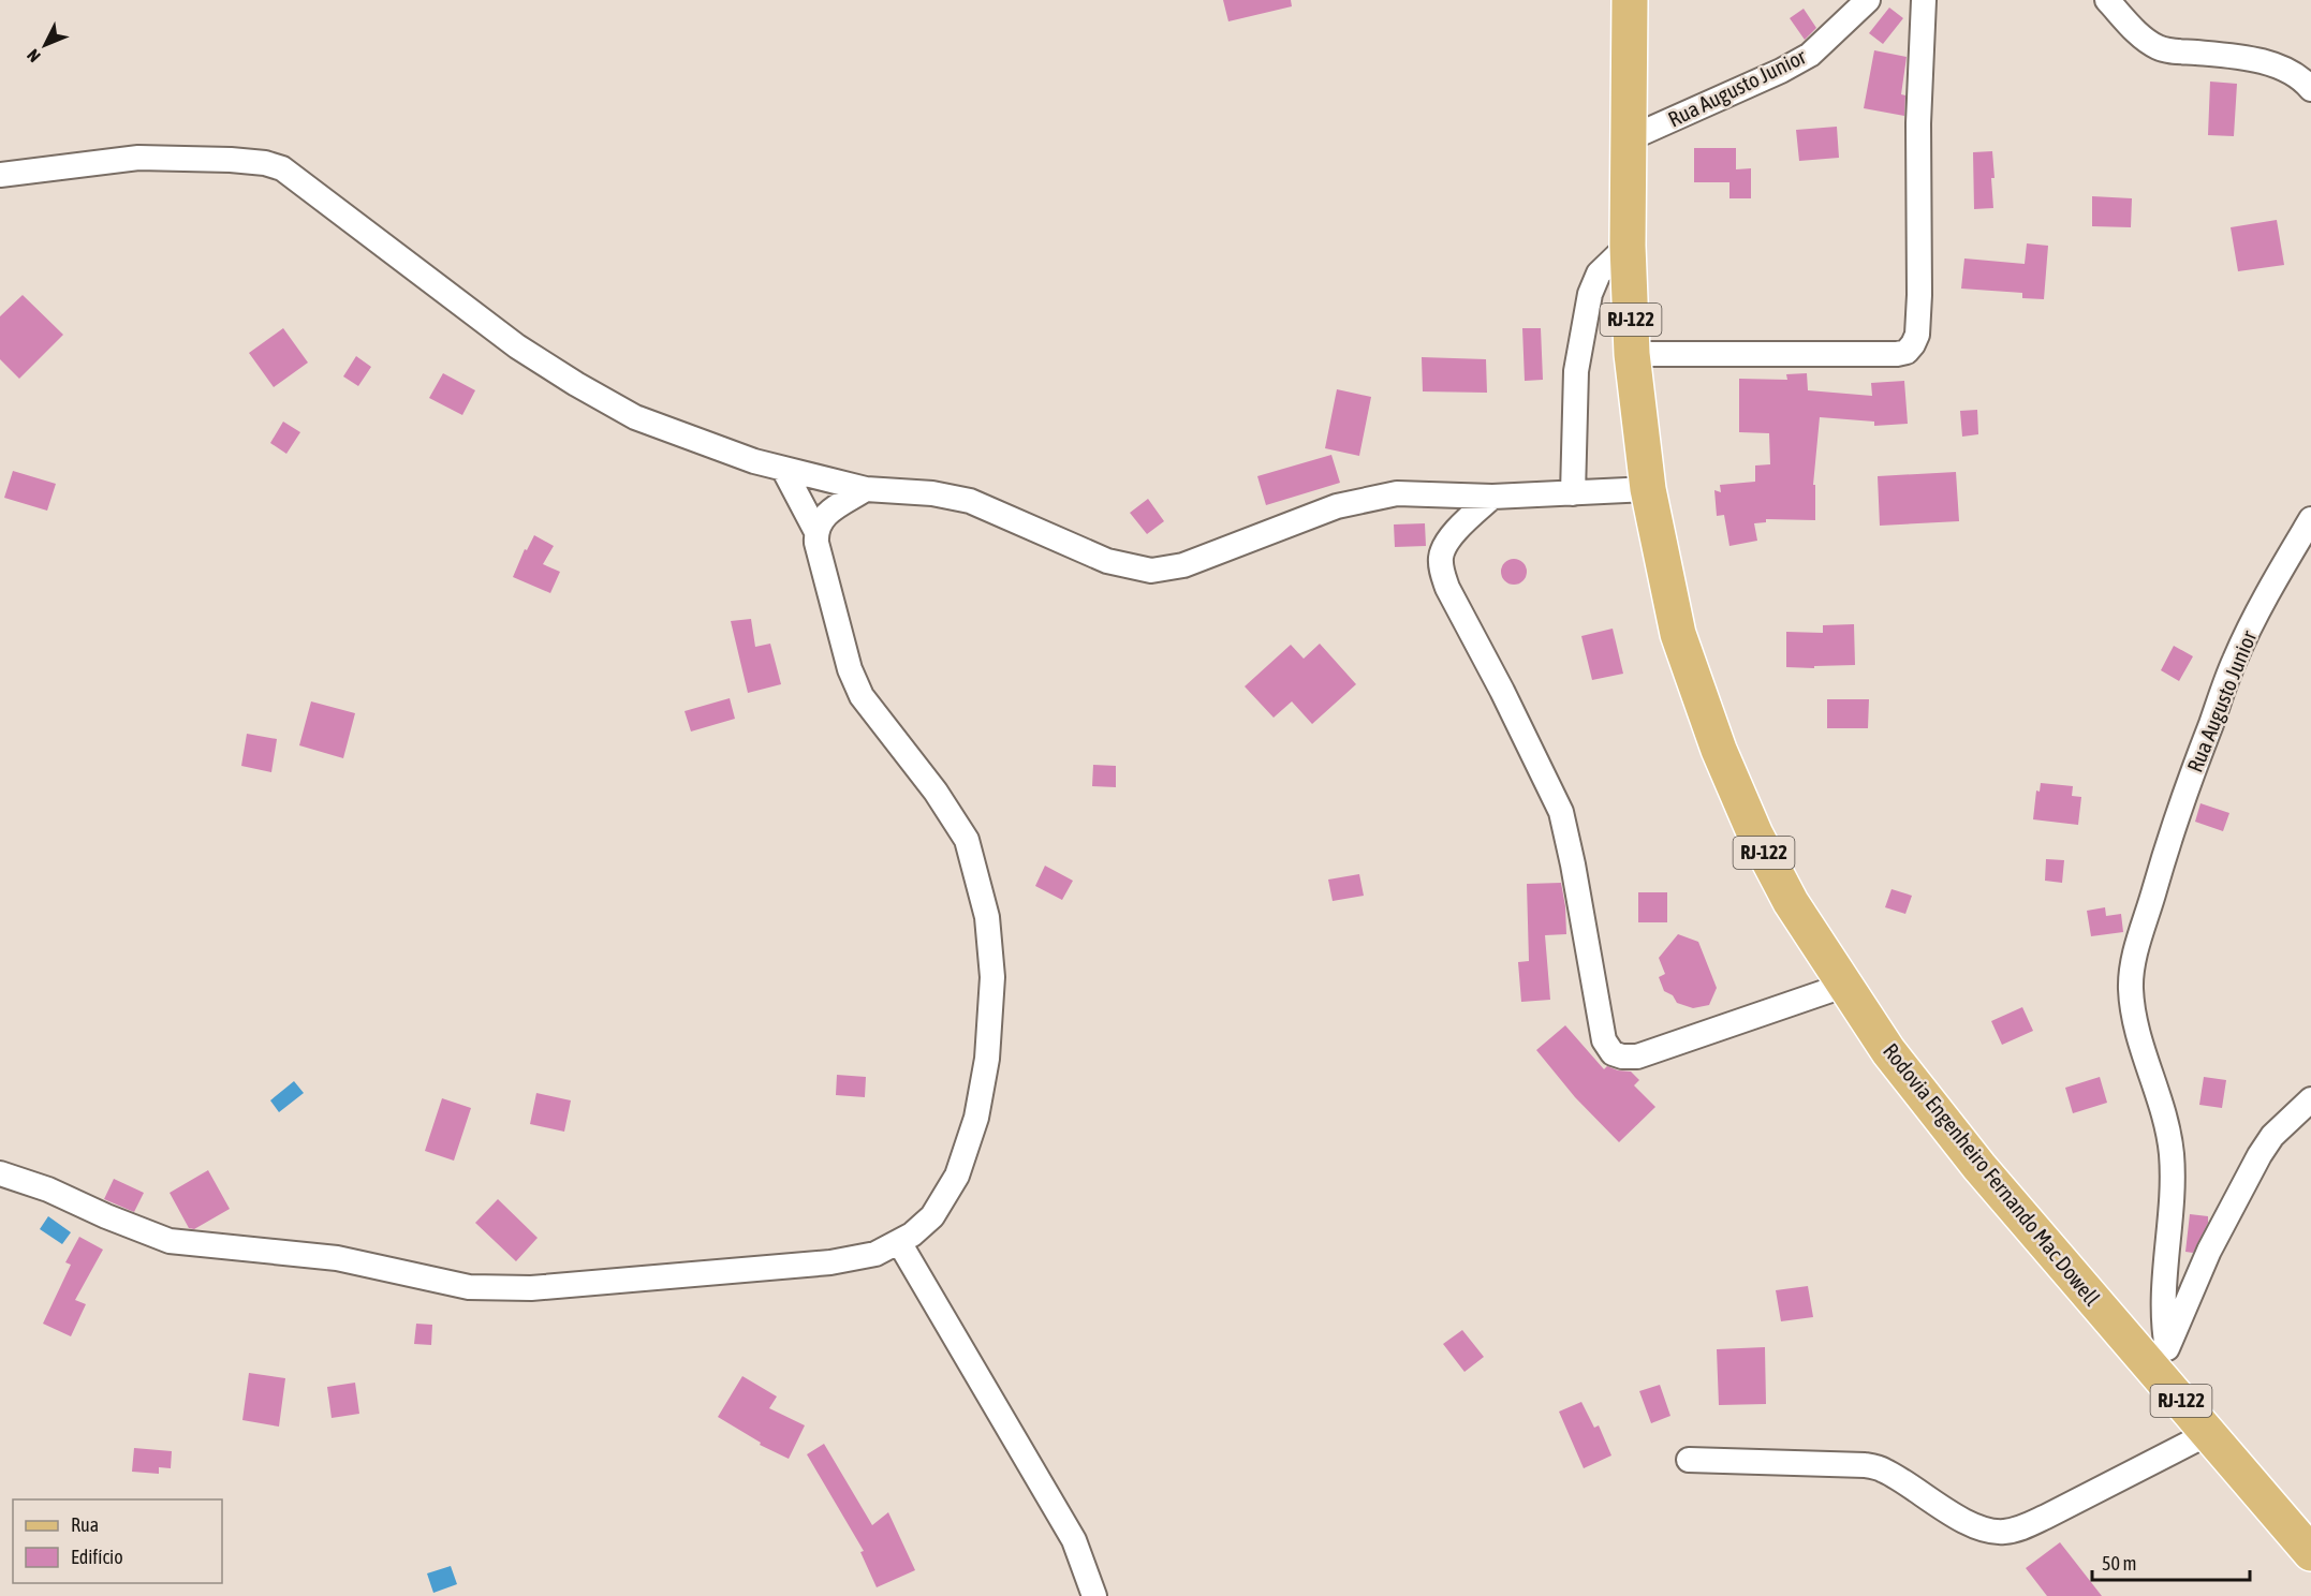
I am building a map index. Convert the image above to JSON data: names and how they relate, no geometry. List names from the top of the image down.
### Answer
{
  "streets": {
    "main road": ["RJ-122", "Rodovia Engenheiro Fernando Mac Dowell"],
    "street": ["Rua Augusto Junior"]
  },
  "crossings": [
    ["Rua Augusto Junior", "Rodovia Engenheiro Fernando Mac Dowell"]
  ],
  "legend": ["Rua", "Edifício"],
  "scale_bar": "50 m",
  "north": "bottom left"
}
